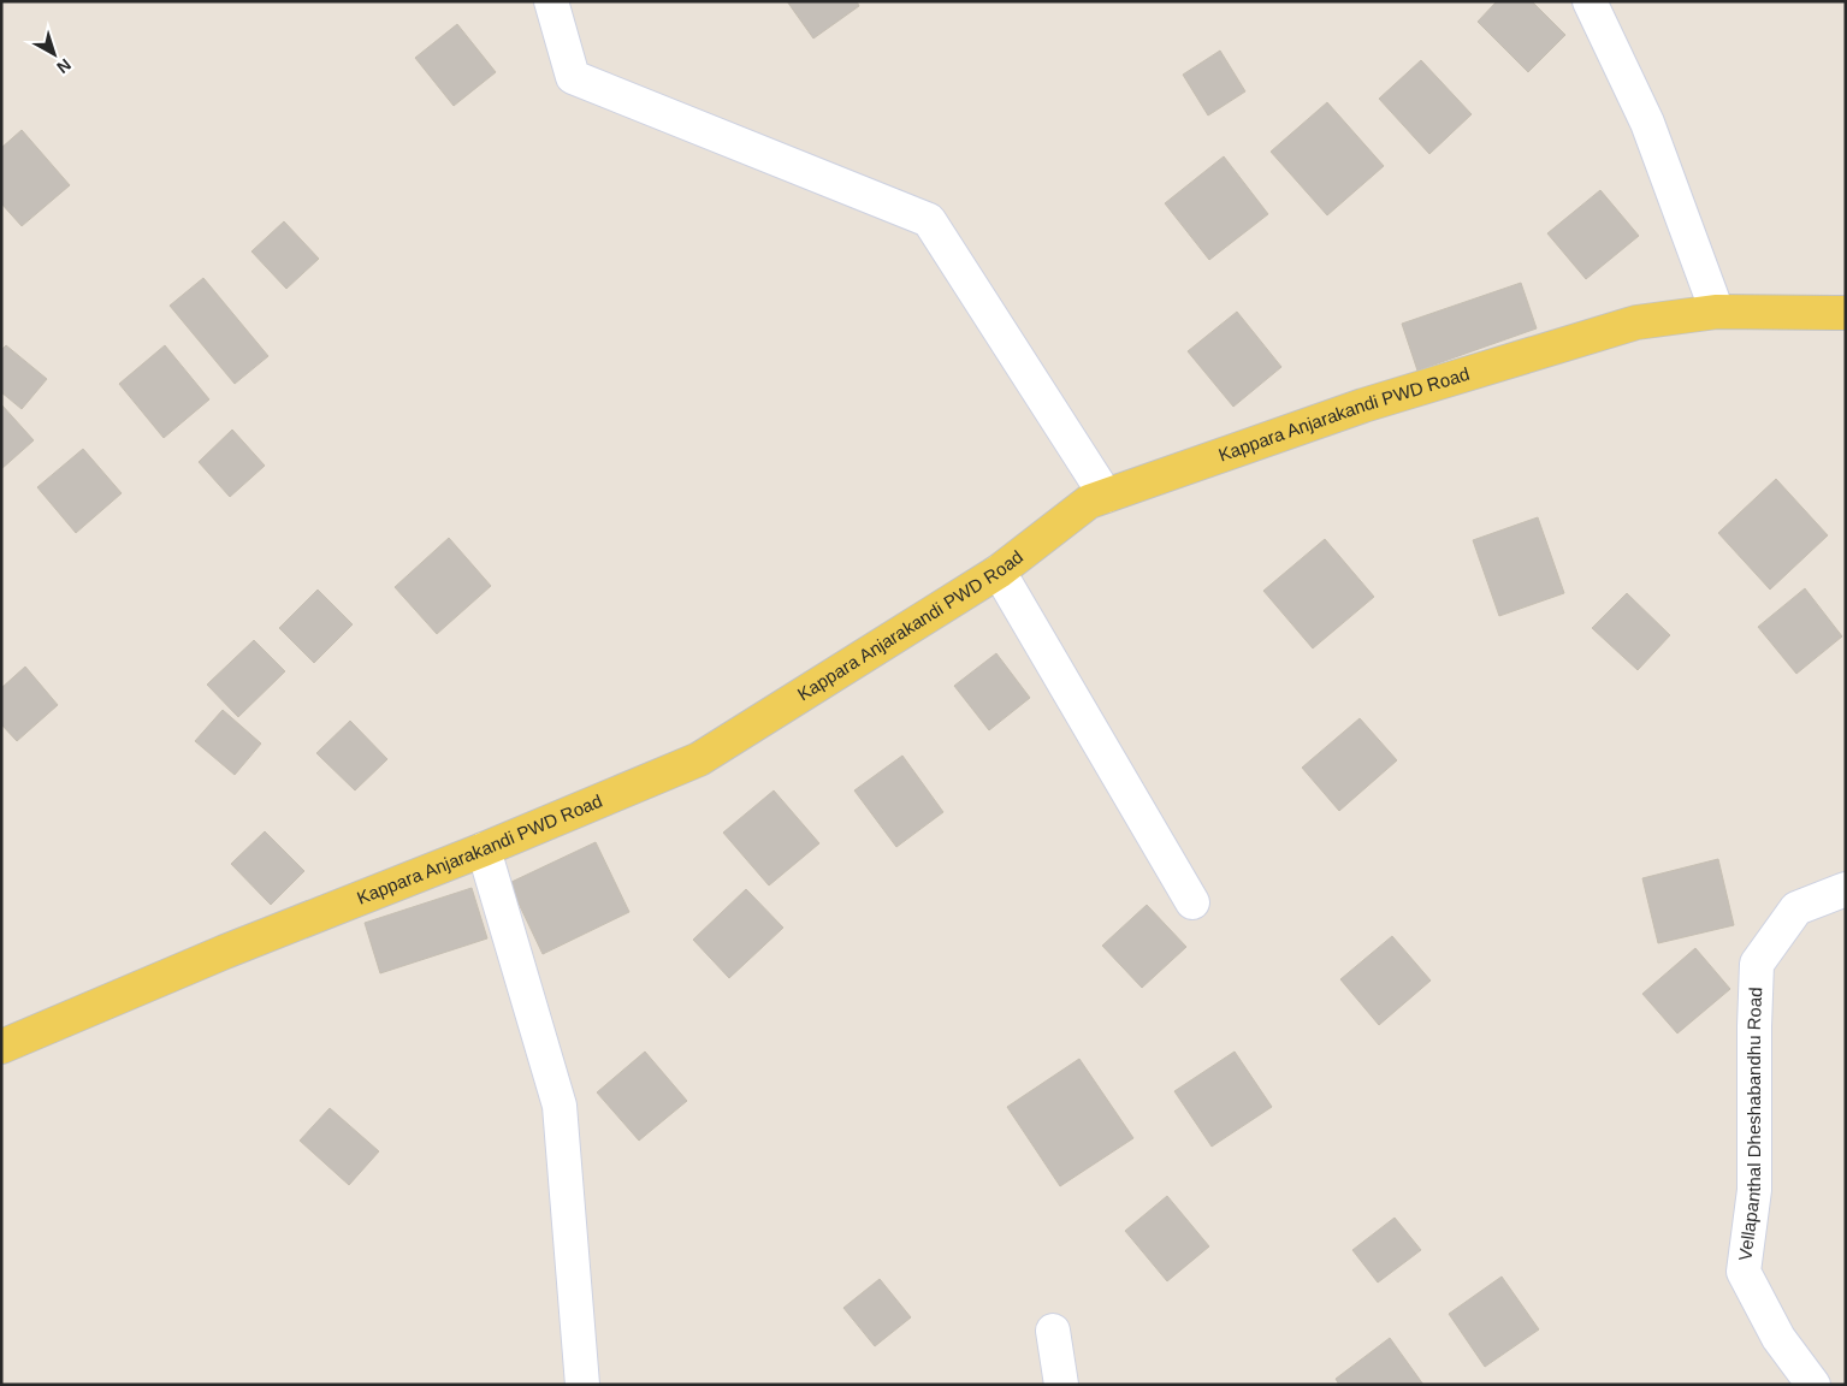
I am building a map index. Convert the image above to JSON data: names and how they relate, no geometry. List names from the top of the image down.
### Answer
{
  "streets": {
    "main road": ["Kappara Anjarakandi PWD Road"],
    "street": ["Vellapanthal Dheshabandhu Road"]
  },
  "north": "bottom right"
}
